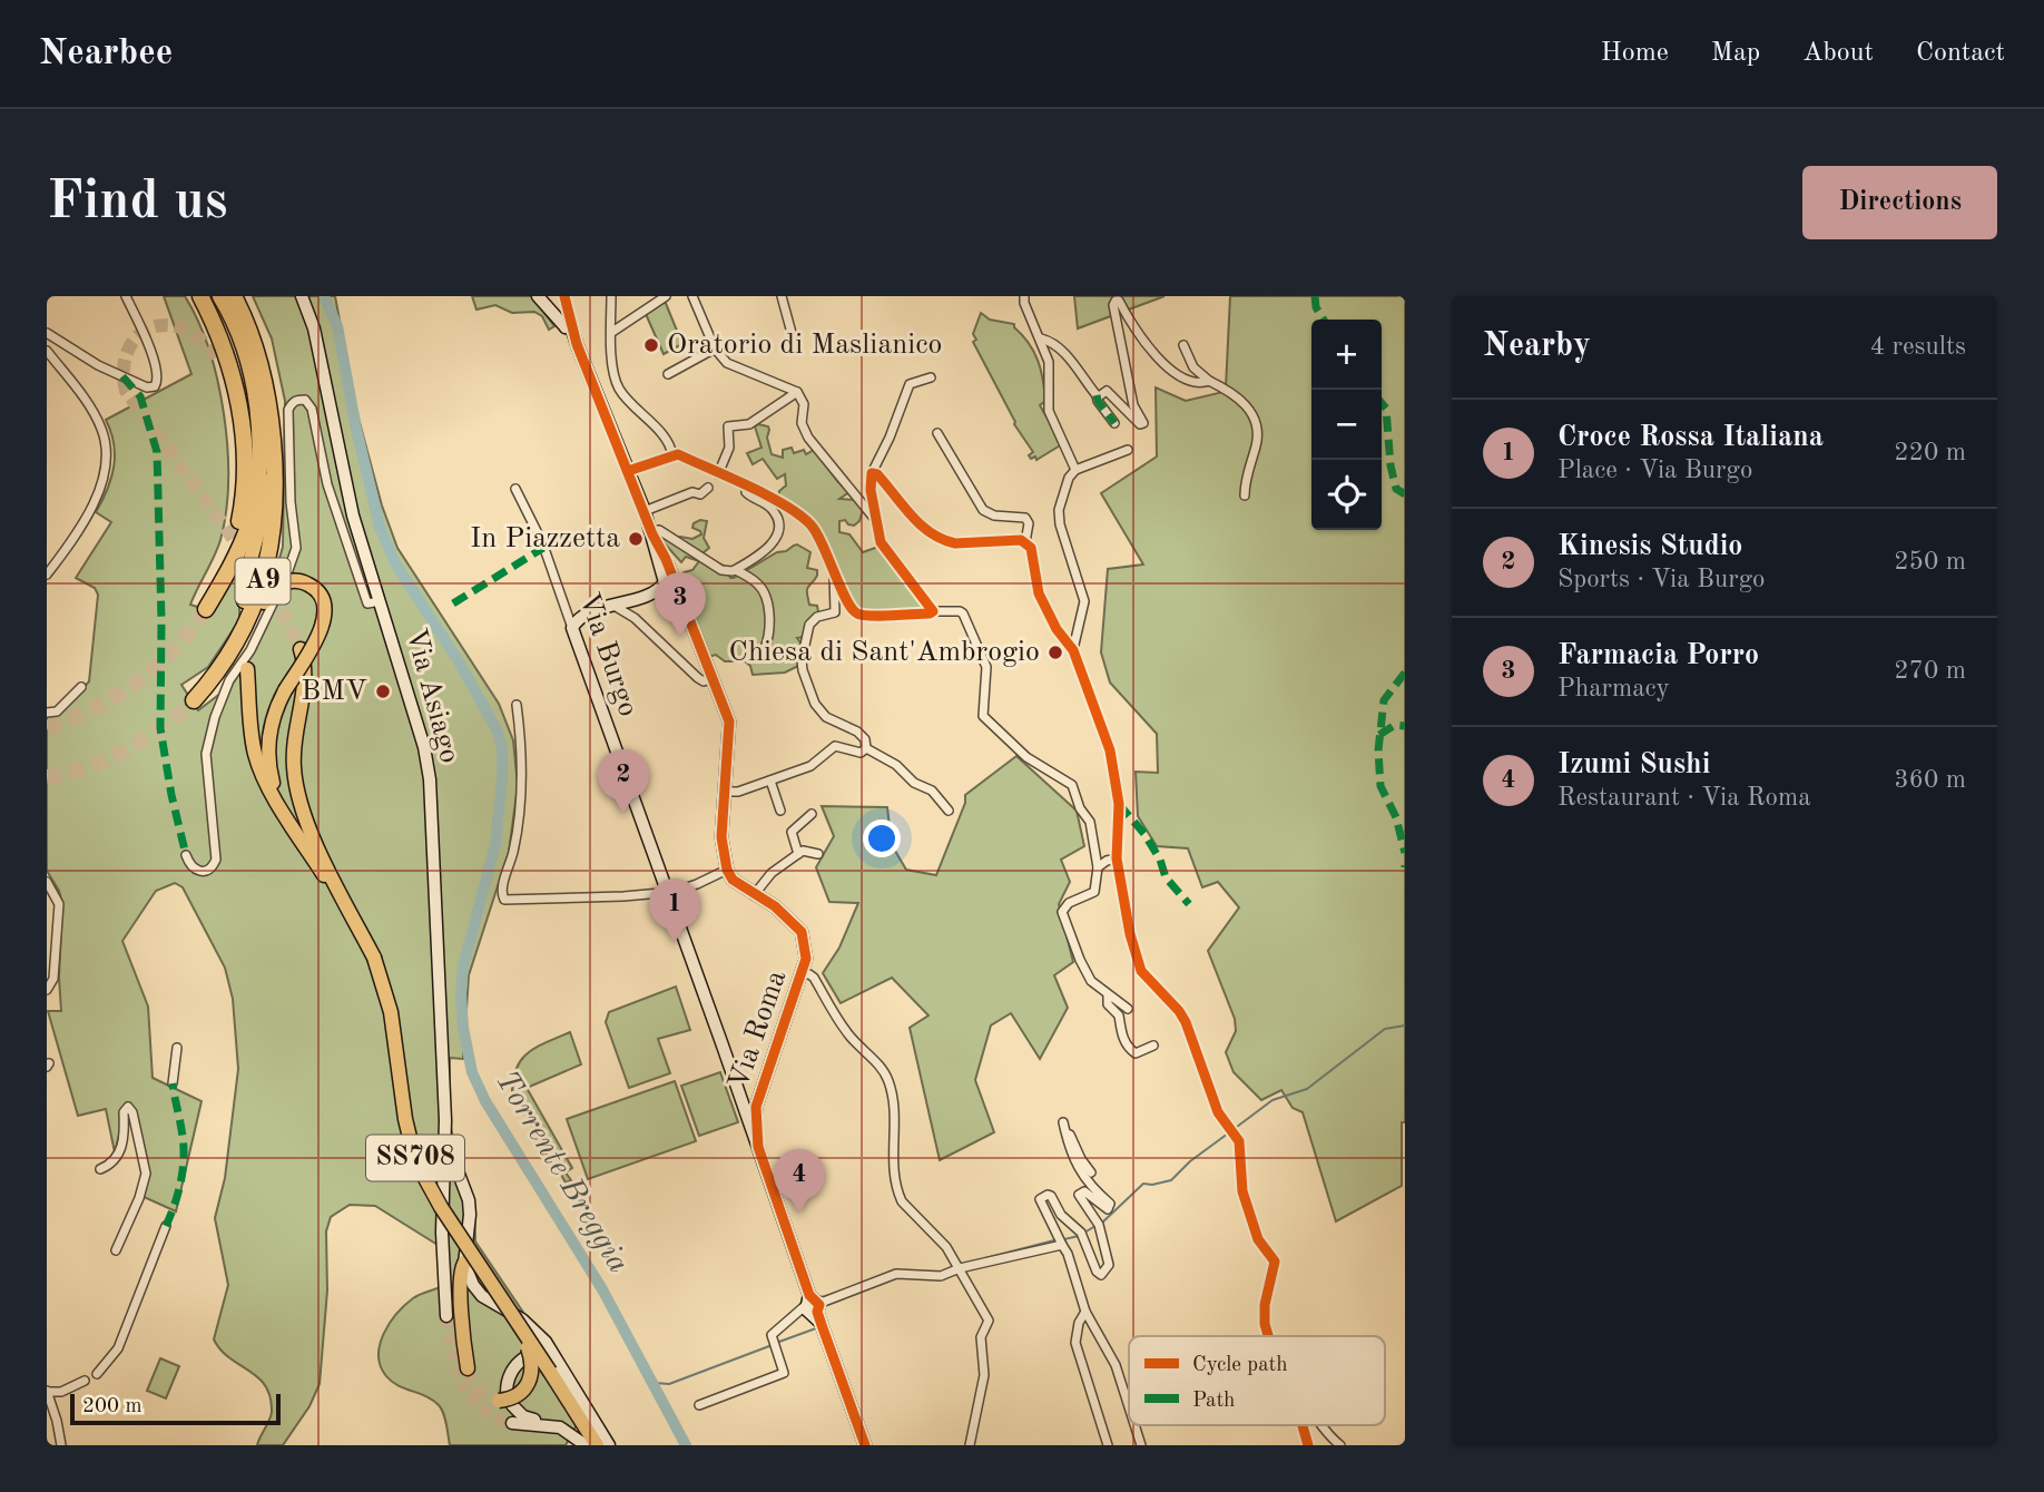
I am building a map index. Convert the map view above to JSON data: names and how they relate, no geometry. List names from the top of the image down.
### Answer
{
  "streets": {
    "highway": ["A9"],
    "main road": ["SS708"],
    "street": ["Via Burgo", "Via Asiago", "Via Roma"]
  },
  "crossings": [
    ["Via Burgo", "Via Roma"],
    ["Via Asiago", "SS708"]
  ],
  "water": ["Torrente Breggia"],
  "places": [
    "Oratorio di Maslianico",
    "In Piazzetta",
    "Chiesa di Sant'Ambrogio",
    "BMV"
  ],
  "legend": ["Cycle path", "Path"],
  "scale_bar": "200 m",
  "page": {
    "header": "Nearbee",
    "nav": [
      "Home",
      "Map",
      "About",
      "Contact"
    ],
    "buttons": "Directions",
    "title": "Find us",
    "heading": ["Nearby", "4 results"],
    "map_buttons": ["+", "−"],
    "list": [
      {
        "mark": "1",
        "name": "Croce Rossa Italiana",
        "note": "Place · Via Burgo",
        "value": "220 m"
      },
      {
        "mark": "2",
        "name": "Kinesis Studio",
        "note": "Sports · Via Burgo",
        "value": "250 m"
      },
      {
        "mark": "3",
        "name": "Farmacia Porro",
        "note": "Pharmacy",
        "value": "270 m"
      },
      {
        "mark": "4",
        "name": "Izumi Sushi",
        "note": "Restaurant · Via Roma",
        "value": "360 m"
      }
    ],
    "pins": [
      "3",
      "2",
      "1",
      "4"
    ],
    "scale": "200 m"
  }
}
